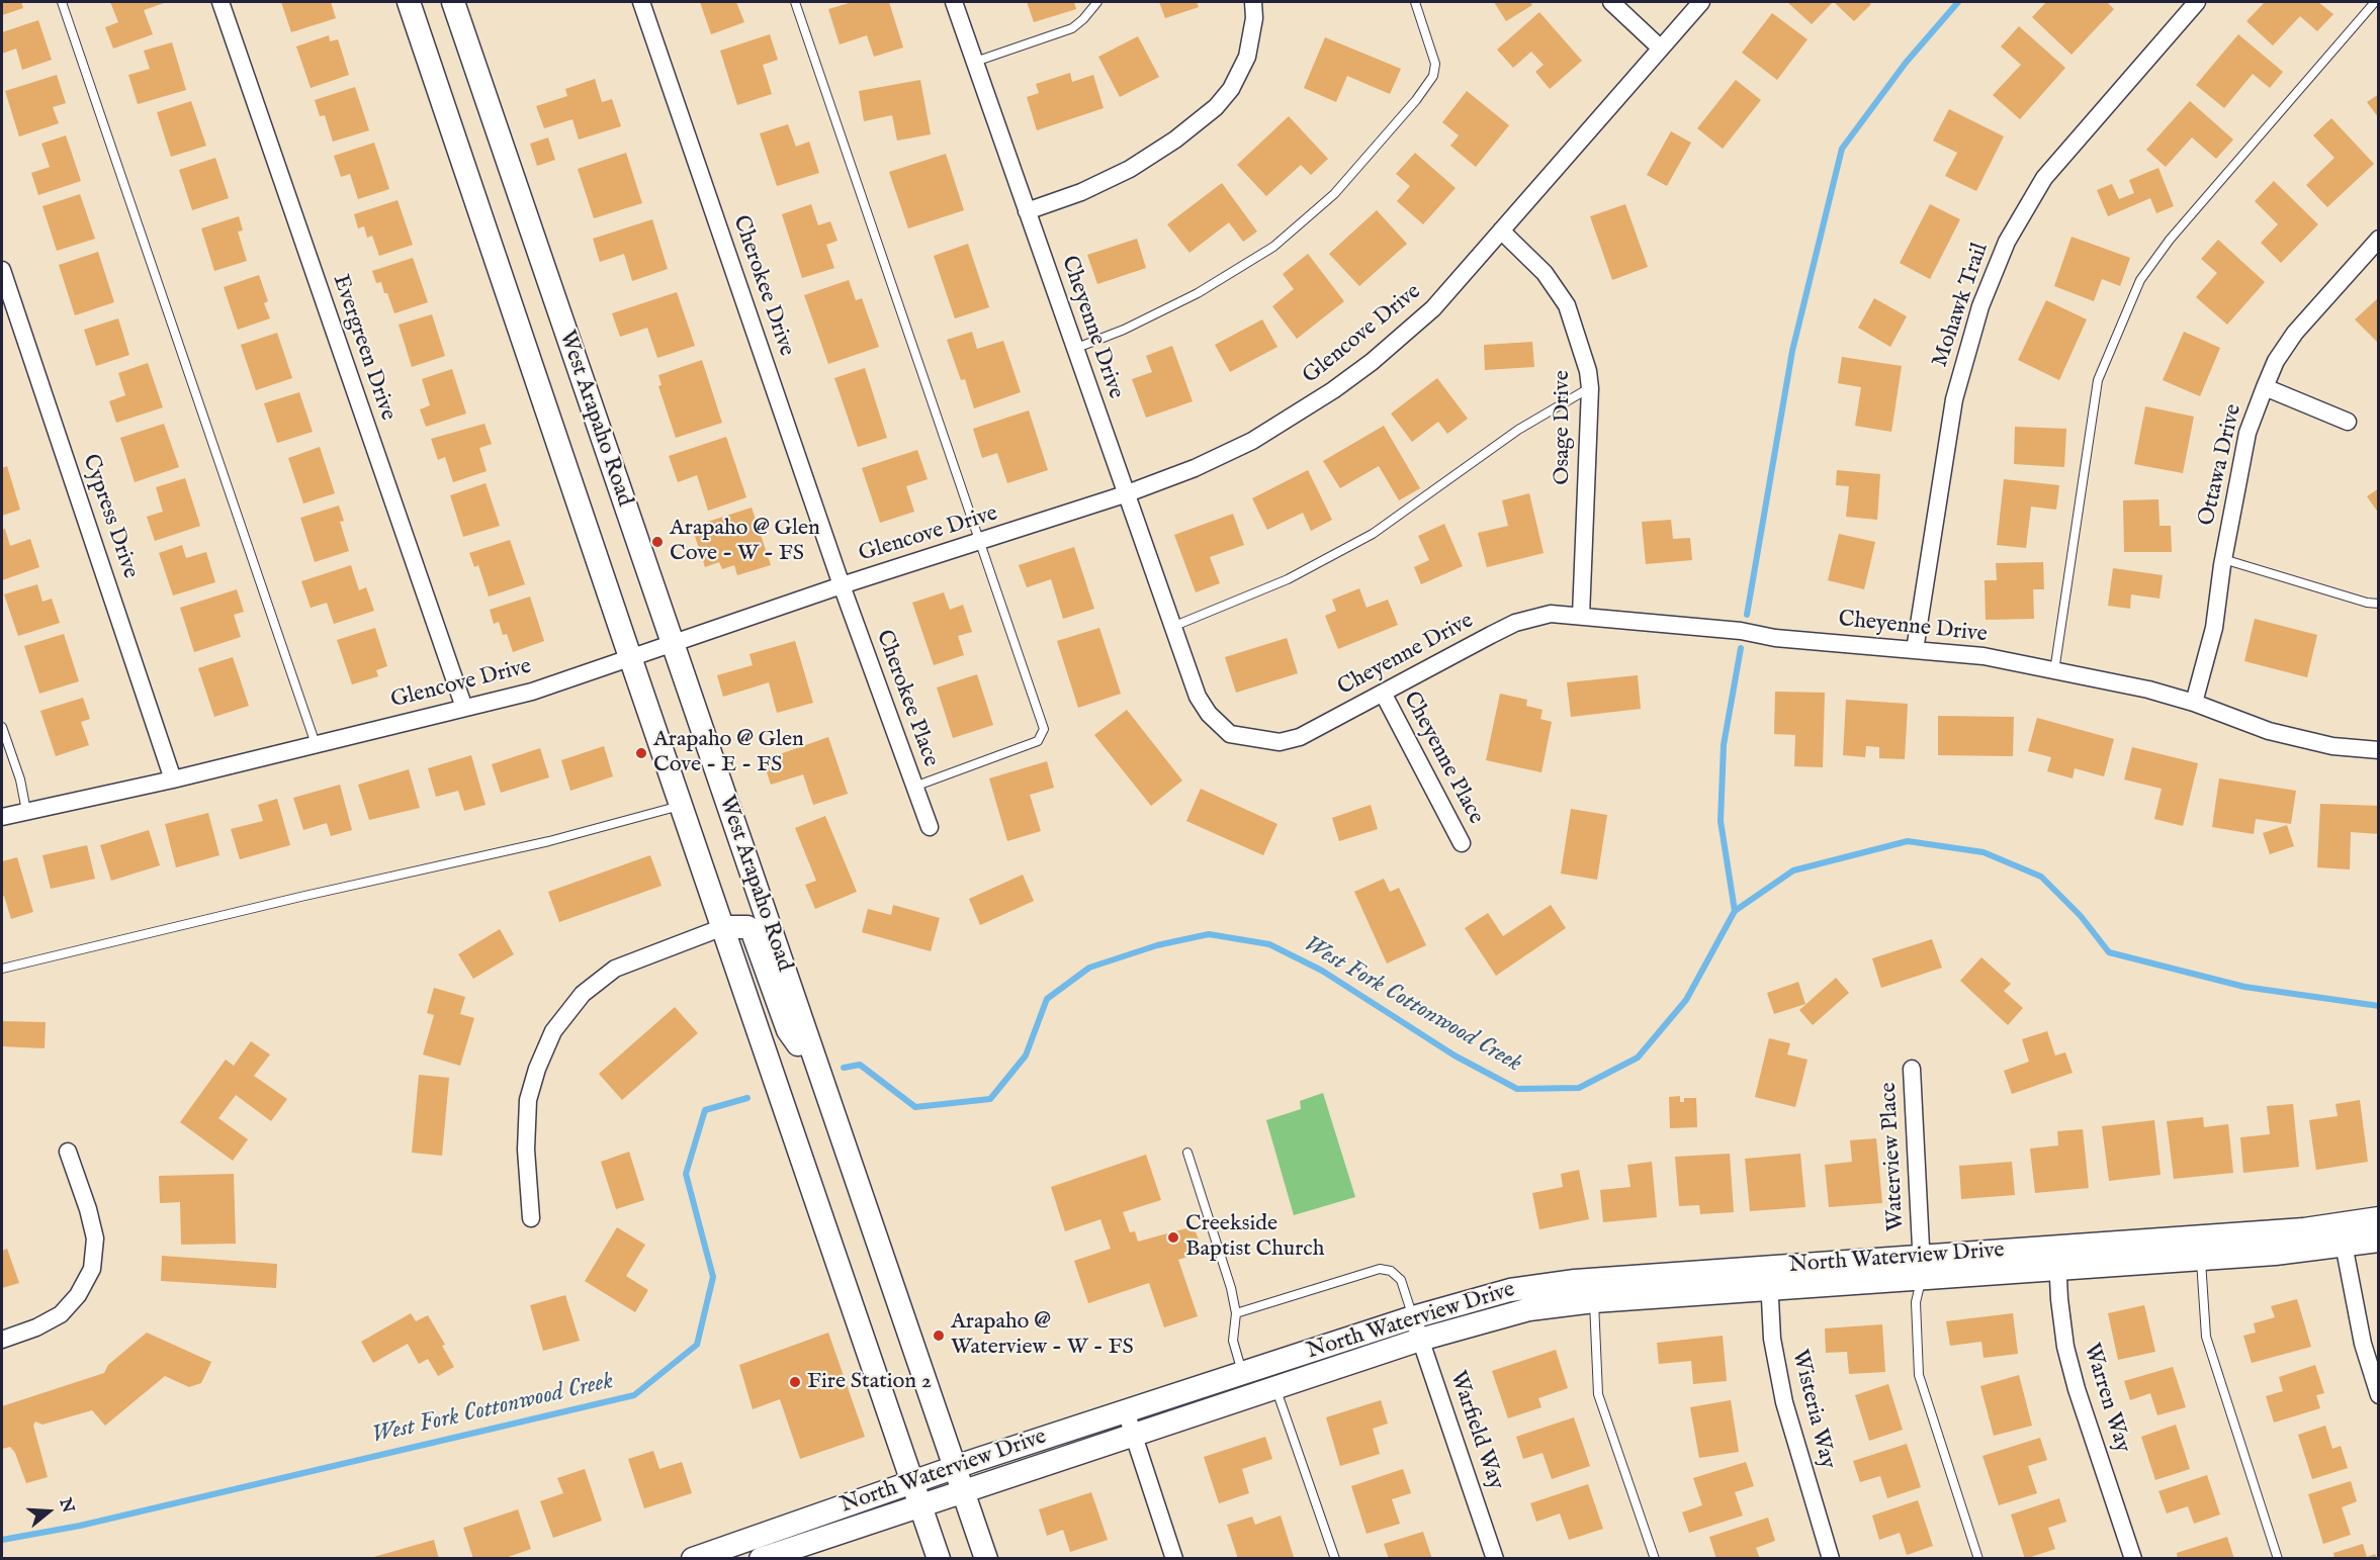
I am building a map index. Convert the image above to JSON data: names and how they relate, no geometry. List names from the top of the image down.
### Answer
{
  "streets": {
    "main road": ["West Arapaho Road", "North Waterview Drive"],
    "street": [
      "Cherokee Drive",
      "Mohawk Trail",
      "Cheyenne Drive",
      "Glencove Drive",
      "Evergreen Drive",
      "Osage Drive",
      "Ottawa Drive",
      "Cypress Drive",
      "Cherokee Place",
      "Cheyenne Place",
      "Waterview Place",
      "Warren Way",
      "Wisteria Way",
      "Warfield Way"
    ]
  },
  "crossings": [
    ["Cherokee Drive", "Glencove Drive"],
    ["Cherokee Drive", "Cherokee Place"],
    ["Mohawk Trail", "Cheyenne Drive"],
    ["Cheyenne Drive", "Glencove Drive"],
    ["Cheyenne Drive", "Osage Drive"],
    ["Cheyenne Drive", "Ottawa Drive"],
    ["Cheyenne Drive", "Cheyenne Place"],
    ["Glencove Drive", "Evergreen Drive"],
    ["Glencove Drive", "West Arapaho Road"],
    ["Glencove Drive", "Osage Drive"],
    ["Glencove Drive", "Cypress Drive"],
    ["Glencove Drive", "Cherokee Place"],
    ["West Arapaho Road", "North Waterview Drive"],
    ["Waterview Place", "North Waterview Drive"],
    ["North Waterview Drive", "Warren Way"],
    ["North Waterview Drive", "Wisteria Way"],
    ["North Waterview Drive", "Warfield Way"]
  ],
  "water": ["West Fork Cottonwood Creek"],
  "places": [
    "Arapaho @ Glen Cove - W - FS",
    "Arapaho @ Glen Cove - E - FS",
    "Creekside Baptist Church",
    "Arapaho @ Waterview - W - FS",
    "Fire Station 2"
  ],
  "north": "right"
}
